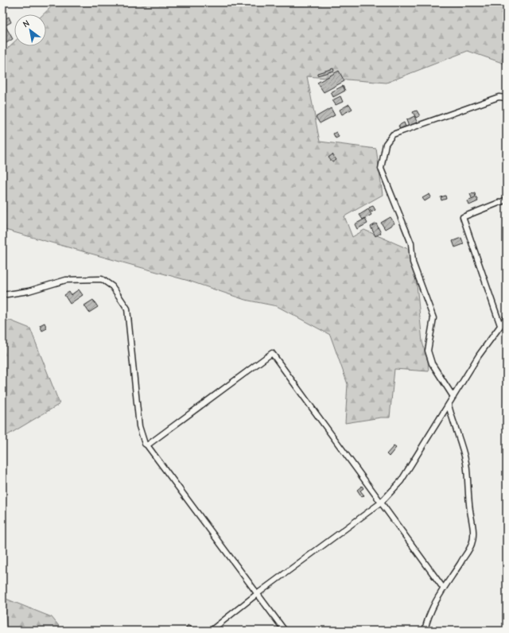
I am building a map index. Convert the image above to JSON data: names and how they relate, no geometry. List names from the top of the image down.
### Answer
{
  "north": "top left"
}
